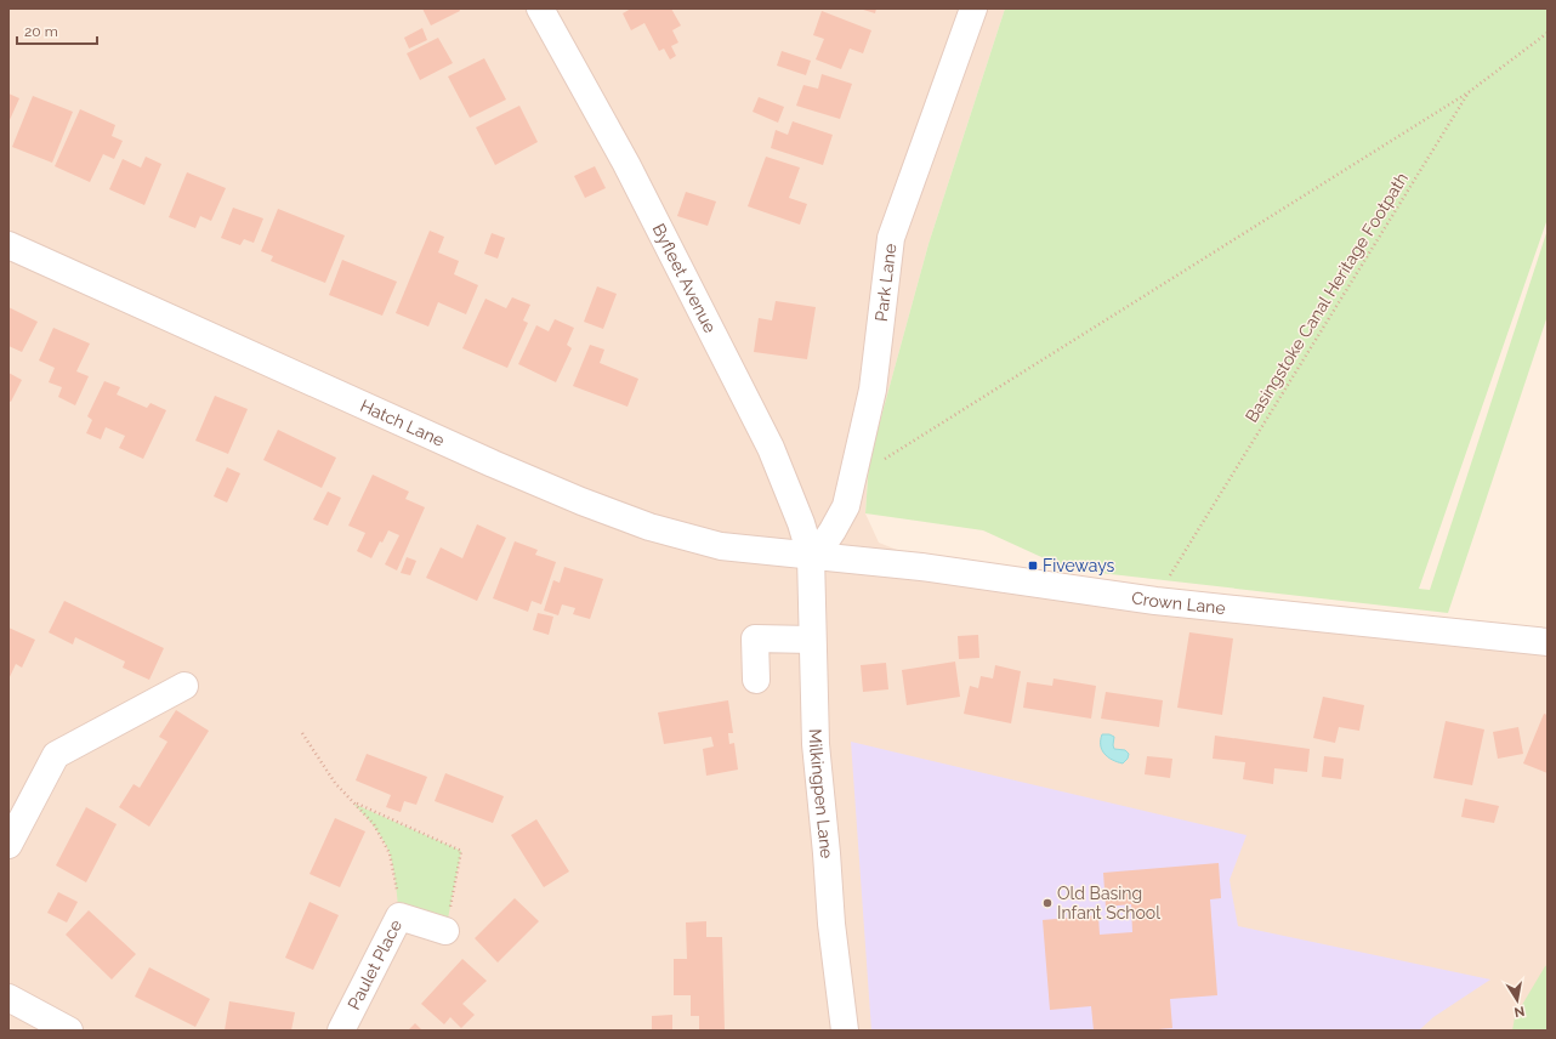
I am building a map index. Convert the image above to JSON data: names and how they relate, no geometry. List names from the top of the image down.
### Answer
{
  "streets": {
    "street": [
      "Byfleet Avenue",
      "Park Lane",
      "Hatch Lane",
      "Crown Lane",
      "Milkingpen Lane",
      "Paulet Place"
    ],
    "path": ["Basingstoke Canal Heritage Footpath"]
  },
  "crossings": [
    ["Byfleet Avenue", "Park Lane"],
    ["Byfleet Avenue", "Hatch Lane"],
    ["Byfleet Avenue", "Crown Lane"],
    ["Byfleet Avenue", "Milkingpen Lane"],
    ["Park Lane", "Hatch Lane"],
    ["Park Lane", "Crown Lane"],
    ["Park Lane", "Milkingpen Lane"],
    ["Basingstoke Canal Heritage Footpath", "Crown Lane"],
    ["Hatch Lane", "Crown Lane"],
    ["Hatch Lane", "Milkingpen Lane"],
    ["Crown Lane", "Milkingpen Lane"]
  ],
  "places": {
    "transit": ["Fiveways"],
    "other": ["Old Basing Infant School"]
  },
  "scale_bar": "20 m",
  "north": "bottom"
}
